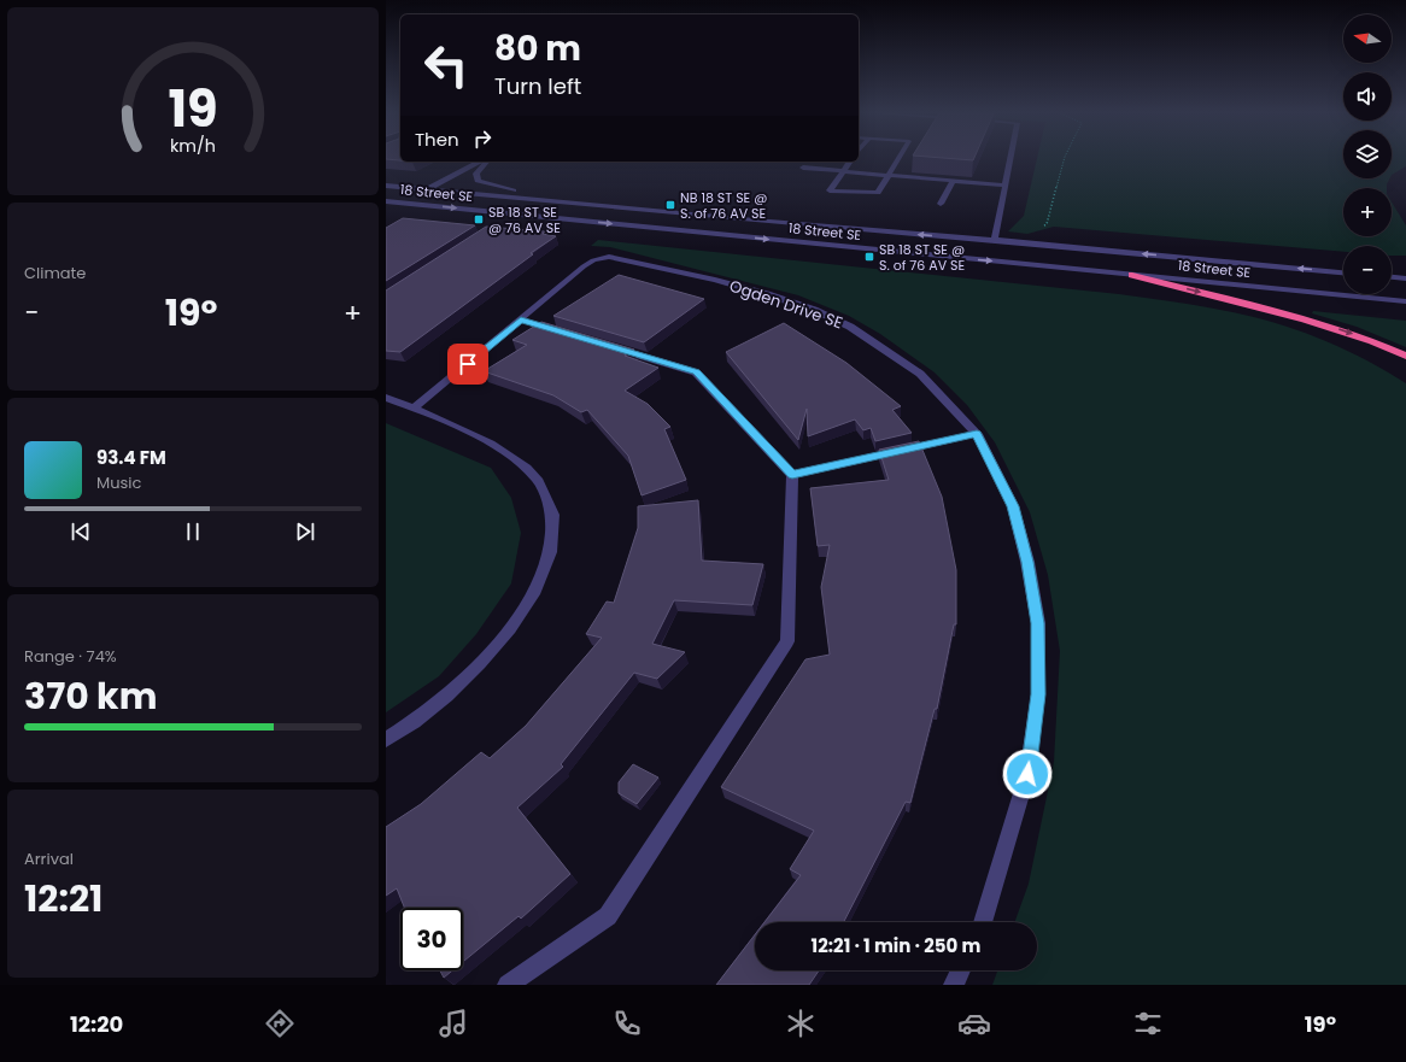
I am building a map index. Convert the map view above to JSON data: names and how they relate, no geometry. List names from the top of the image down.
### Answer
{
  "streets": {
    "street": ["18 Street SE", "Ogden Drive SE"]
  },
  "places": {
    "transit": ["NB 18 ST SE @ S. of 76 AV SE", "SB 18 ST SE @ 76 AV SE", "SB 18 ST SE @ S. of 76 AV SE"]
  },
  "north": "left",
  "page": {
    "map_buttons": ["+", "−"],
    "turn": ["80 m", "Turn left"],
    "then": "Then",
    "tile": [
      "Climate",
      ["Range · 74%", "370 km"],
      ["Arrival", "12:21"]
    ],
    "heat": ["−", "19°", "+"],
    "song": ["93.4 FM", "Music"],
    "limit": "30",
    "trip": "12:21 · 1 min · 250 m",
    "tabs": ["12:20", "19°"],
    "gauge": ["19", "km/h"]
  }
}
